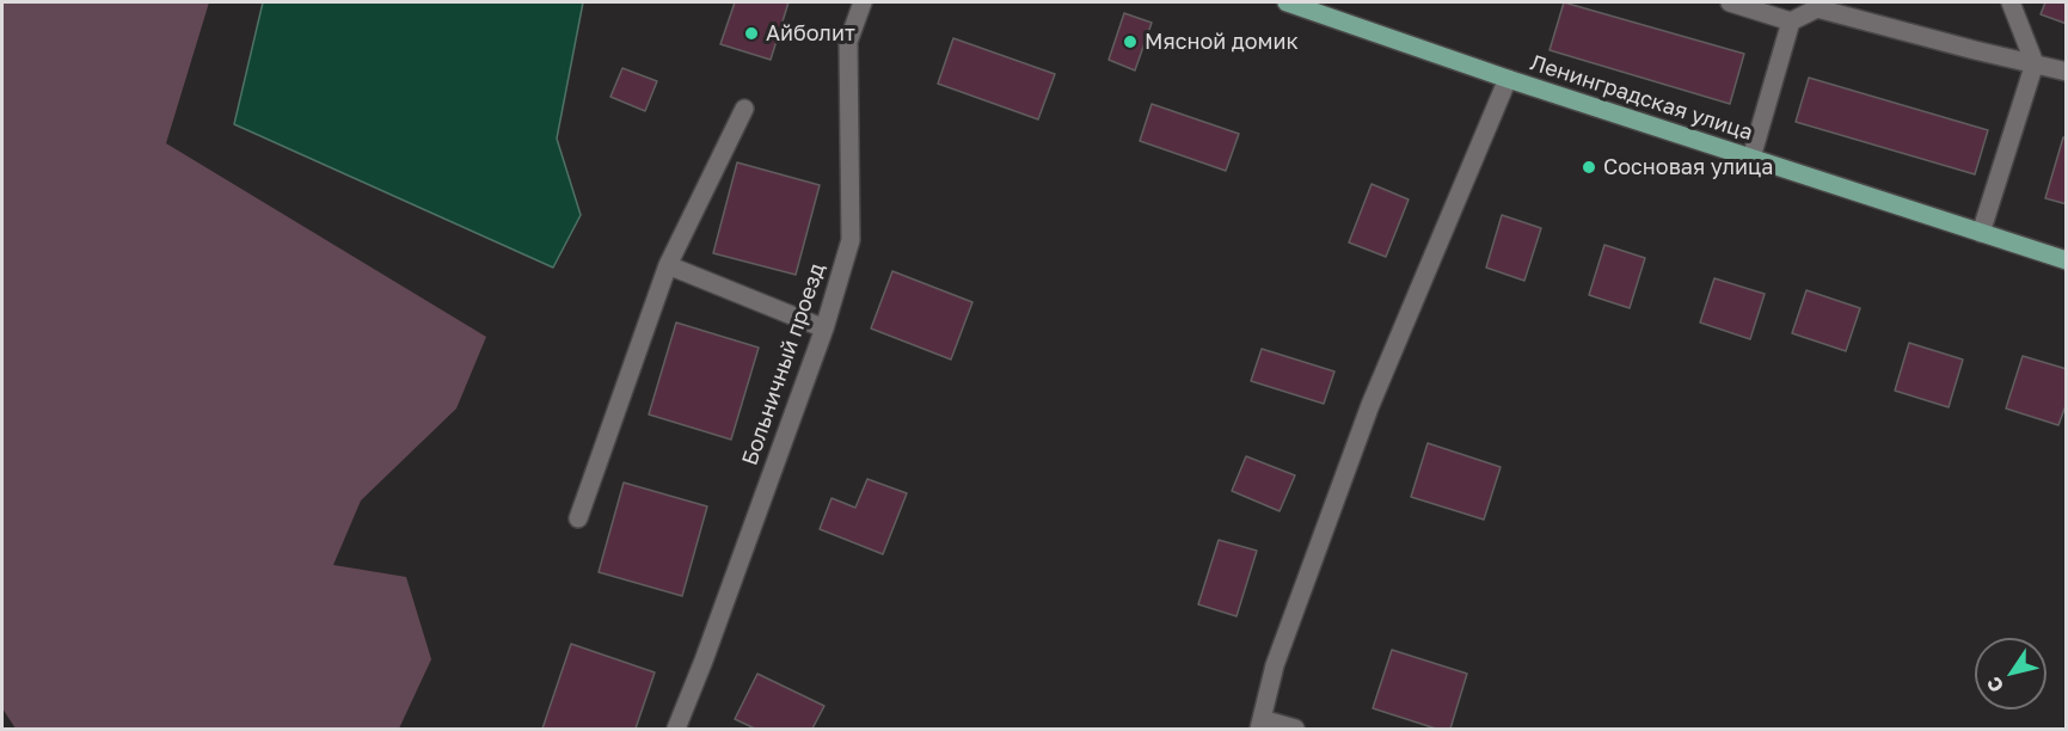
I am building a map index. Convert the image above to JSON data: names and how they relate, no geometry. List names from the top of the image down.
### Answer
{
  "streets": {
    "main road": ["Ленинградская улица"],
    "street": ["Больничный проезд"]
  },
  "places": ["Айболит", "Мясной домик", "Сосновая улица"],
  "north": "bottom left"
}
